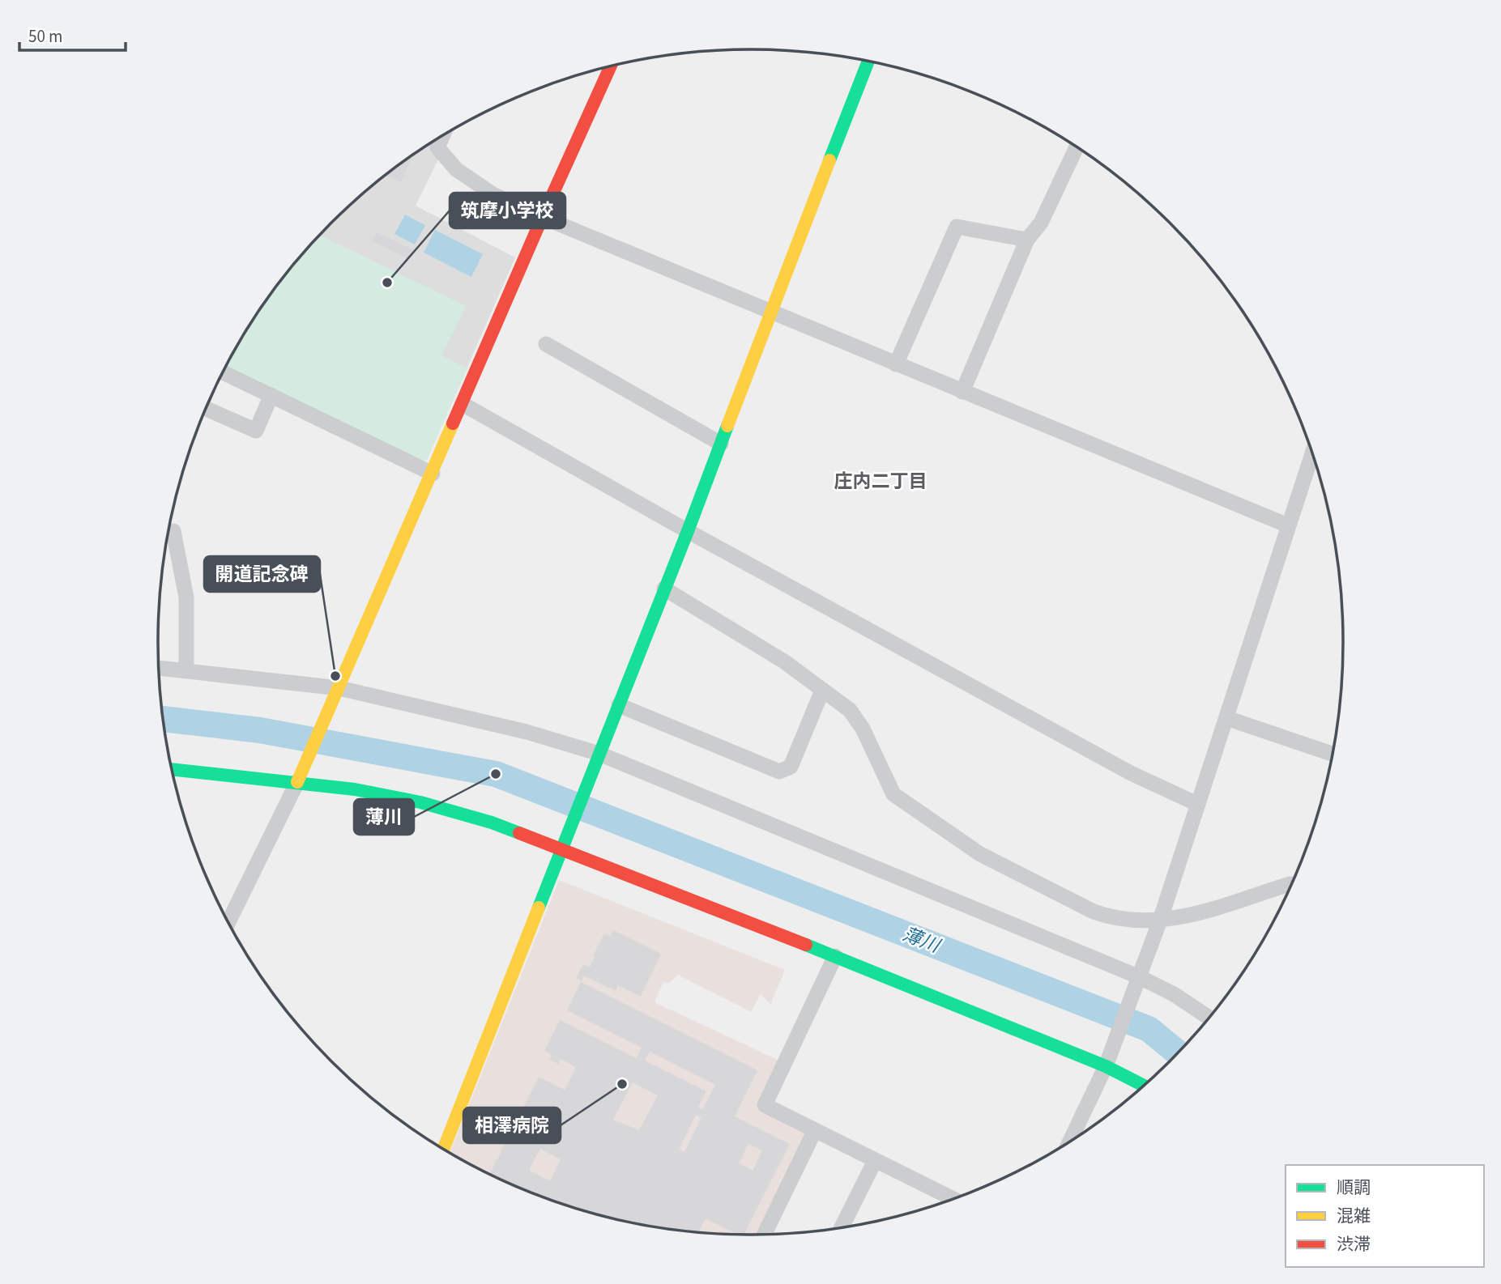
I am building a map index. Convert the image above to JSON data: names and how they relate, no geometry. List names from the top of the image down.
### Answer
{
  "districts": ["庄内二丁目"],
  "water": ["薄川"],
  "places": [
    "筑摩小学校",
    "開道記念碑",
    "薄川",
    "相澤病院"
  ],
  "legend": ["順調", "混雑", "渋滞"],
  "scale_bar": "50 m"
}
